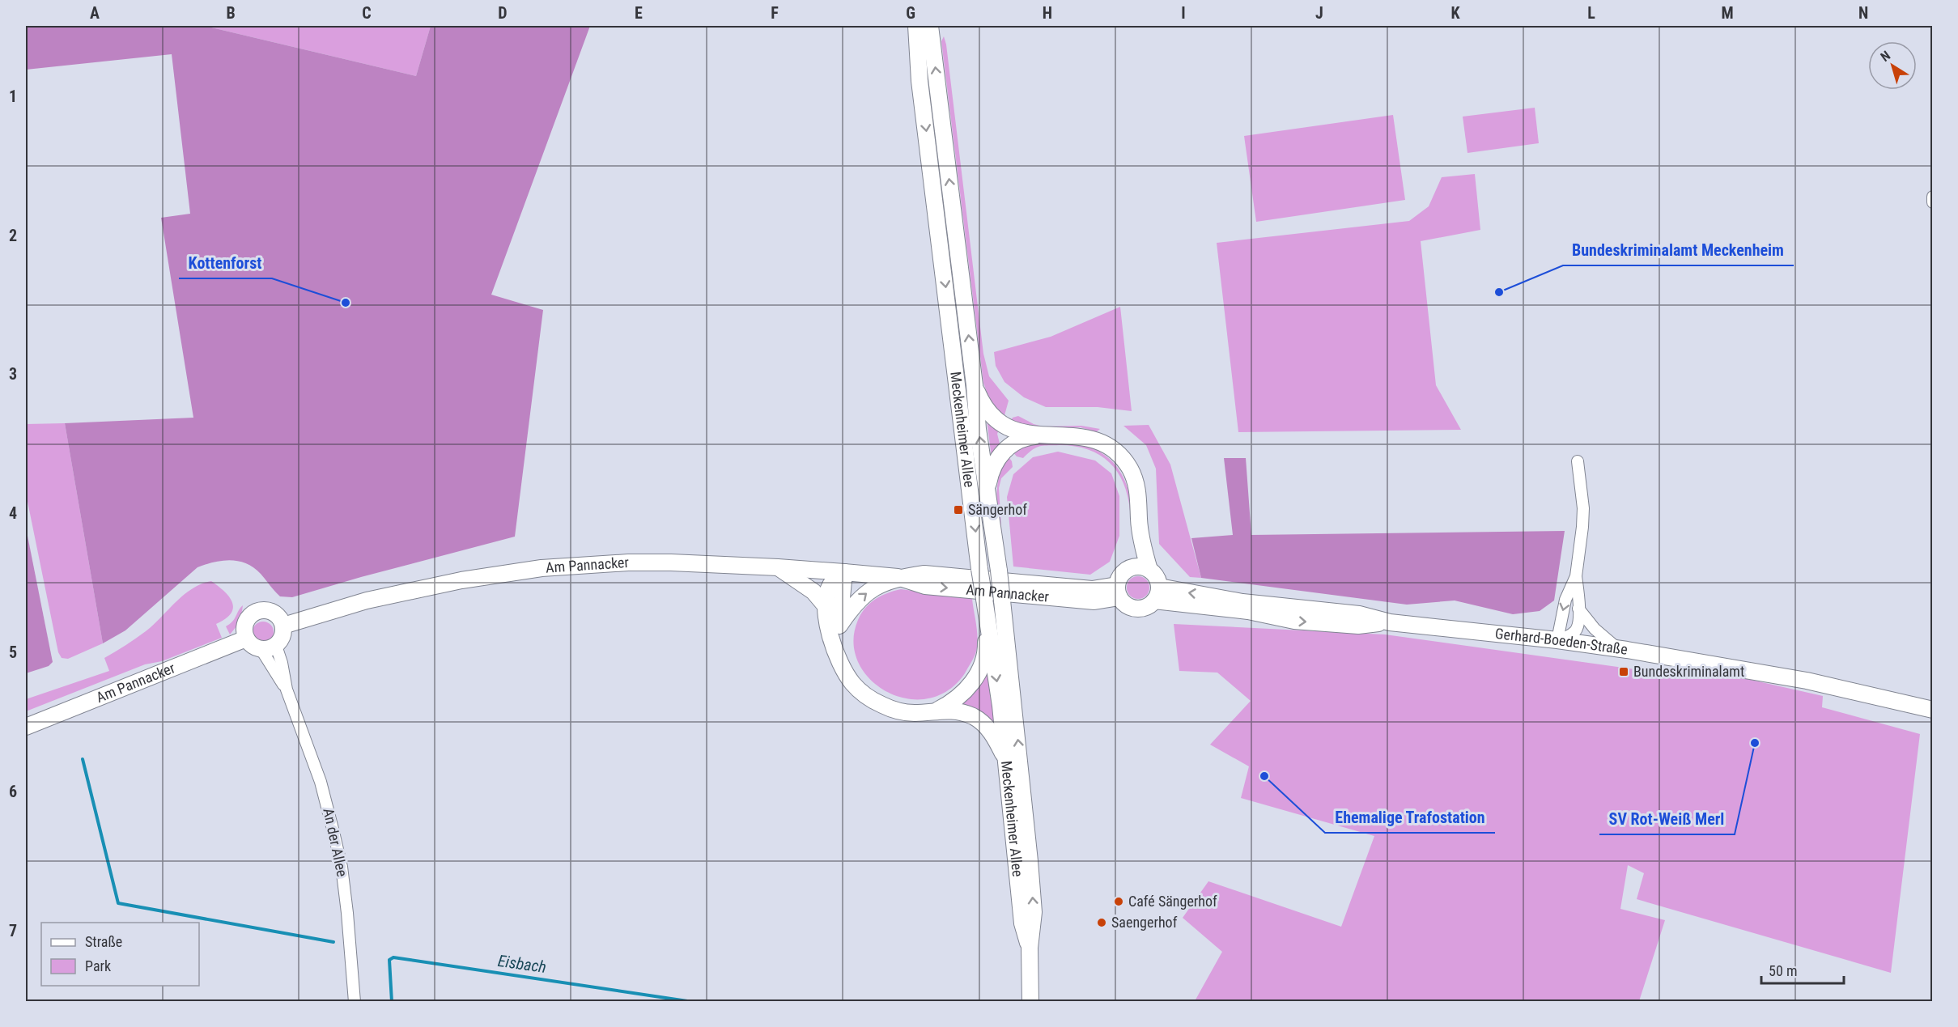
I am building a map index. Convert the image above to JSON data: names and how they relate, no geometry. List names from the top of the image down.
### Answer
{
  "streets": {
    "main road": ["Meckenheimer Allee", "Am Pannacker", "Gerhard-Boeden-Straße"],
    "street": ["An der Allee"]
  },
  "crossings": [
    ["Am Pannacker", "Gerhard-Boeden-Straße"],
    ["Am Pannacker", "An der Allee"]
  ],
  "water": ["Eisbach"],
  "places": {
    "other": [
      "Bundeskriminalamt Meckenheim",
      "Kottenforst",
      "SV Rot-Weiß Merl",
      "Ehemalige Trafostation",
      "Café Sängerhof",
      "Saengerhof"
    ],
    "transit": ["Sängerhof", "Bundeskriminalamt"]
  },
  "legend": ["Straße", "Park"],
  "scale_bar": "50 m",
  "north": "top left",
  "grid": {
    "columns": [
      "A",
      "B",
      "C",
      "D",
      "E",
      "F",
      "G",
      "H",
      "I",
      "J",
      "K",
      "L",
      "M",
      "N"
    ],
    "rows": [
      "1",
      "2",
      "3",
      "4",
      "5",
      "6",
      "7"
    ]
  }
}
